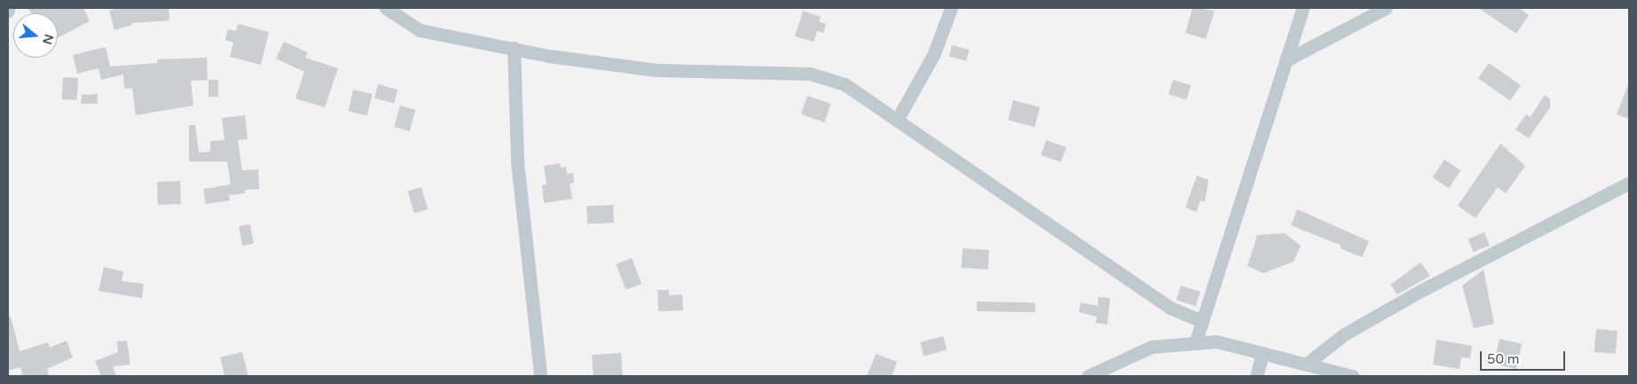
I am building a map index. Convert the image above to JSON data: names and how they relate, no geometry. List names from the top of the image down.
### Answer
{
  "scale_bar": "50 m",
  "north": "right"
}
